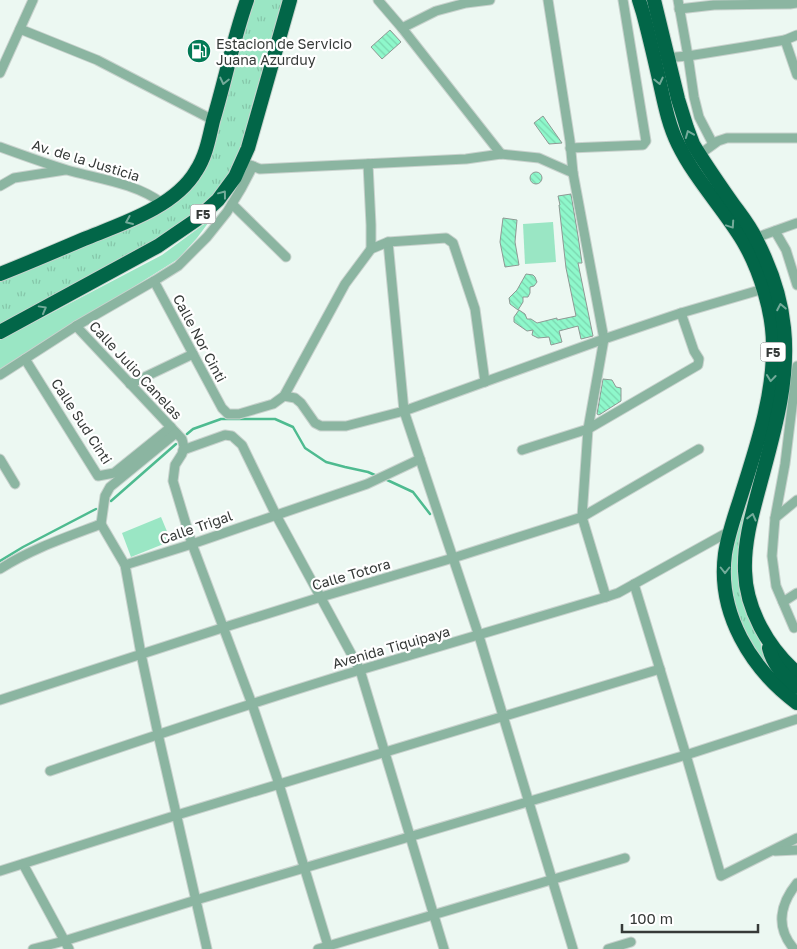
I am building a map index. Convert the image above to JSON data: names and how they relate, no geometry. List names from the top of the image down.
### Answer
{
  "streets": {
    "highway": ["F5"],
    "street": [
      "Av. de la Justicia",
      "Calle Nor Cinti",
      "Calle Julio Canelas",
      "Calle Sud Cinti",
      "Calle Trigal",
      "Calle Totora",
      "Avenida Tiquipaya"
    ]
  },
  "crossings": [
    ["Av. de la Justicia", "F5"],
    ["F5", "Avenida Tiquipaya"],
    ["Calle Julio Canelas", "Calle Sud Cinti"]
  ],
  "places": {
    "fuel station": ["Estacion de Servicio Juana Azurduy"]
  },
  "scale_bar": "100 m"
}
